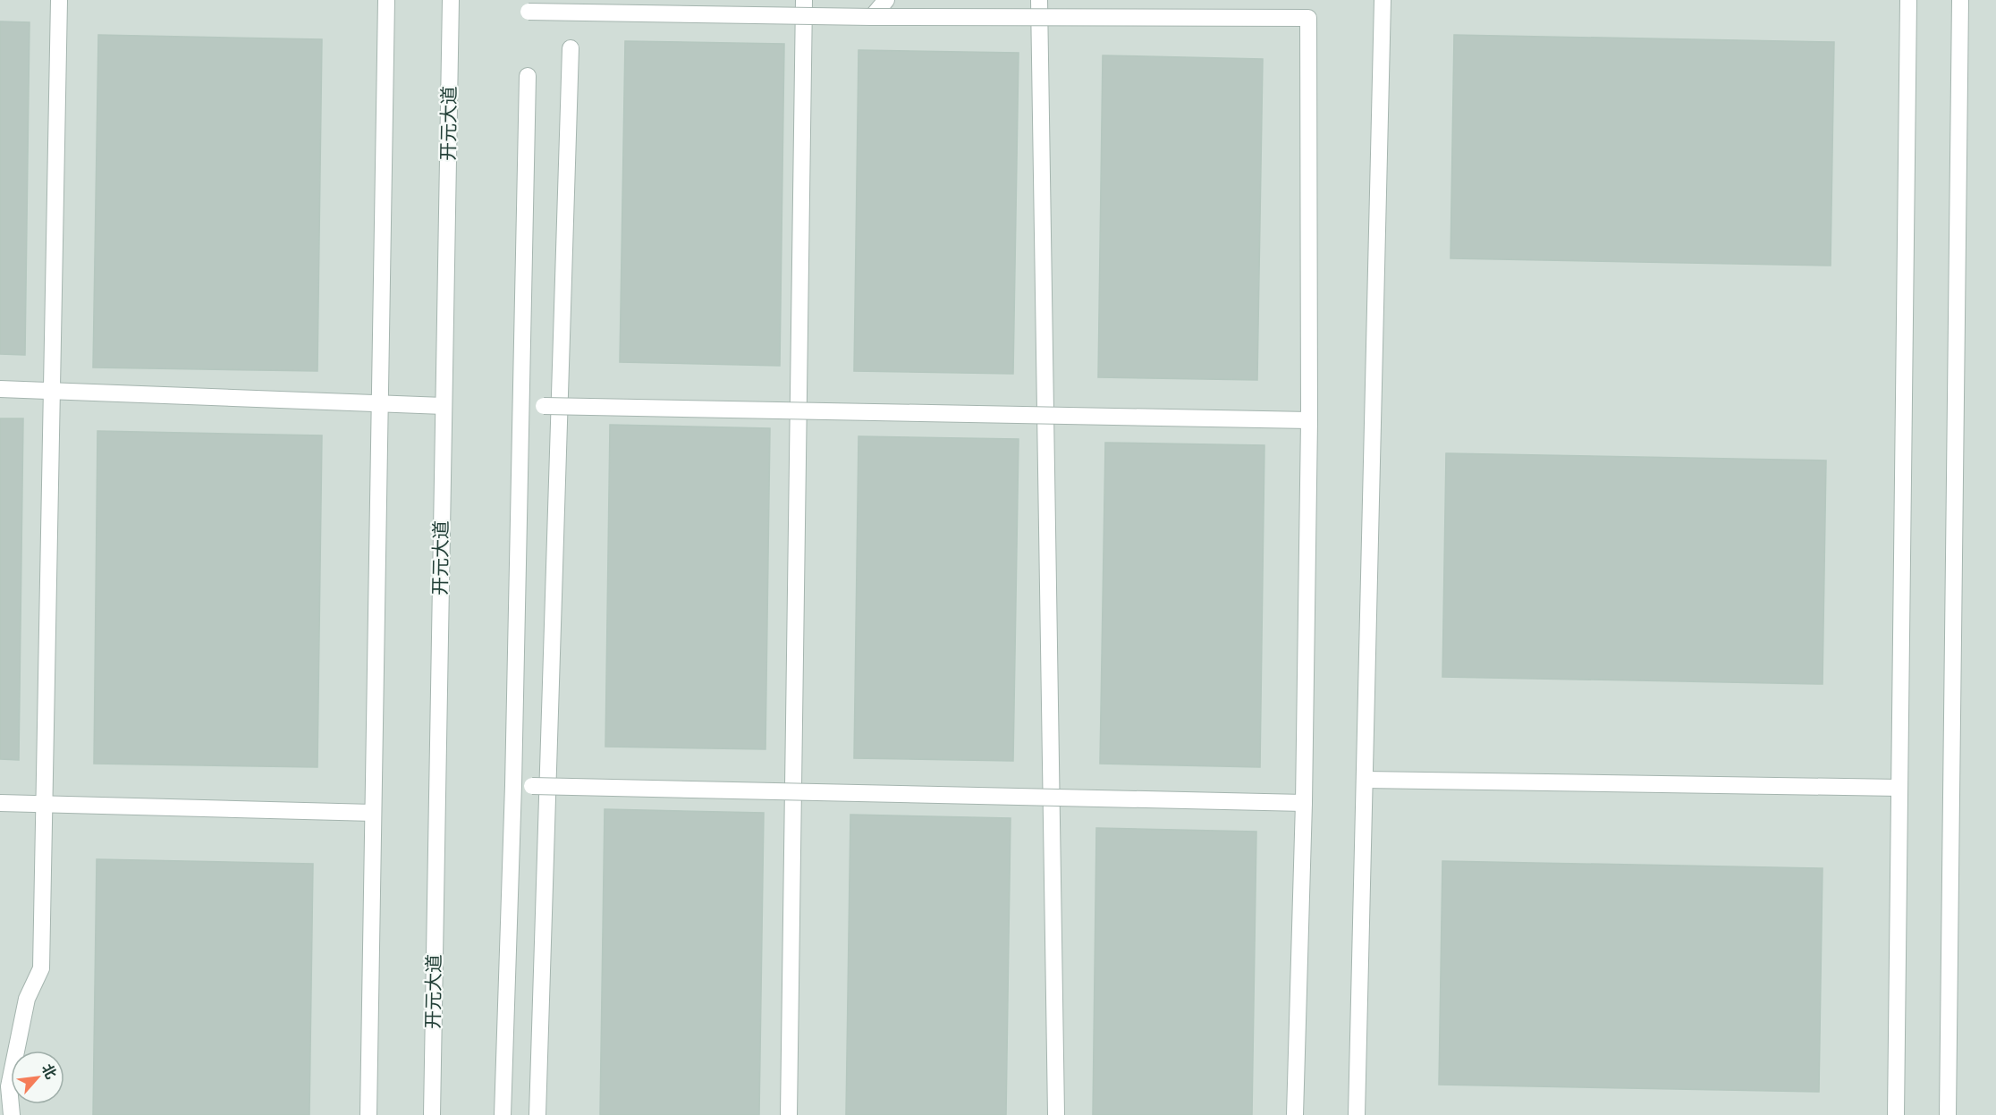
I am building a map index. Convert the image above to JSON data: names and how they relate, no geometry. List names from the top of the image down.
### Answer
{
  "streets": {
    "street": ["开元大道"]
  },
  "north": "top right"
}
